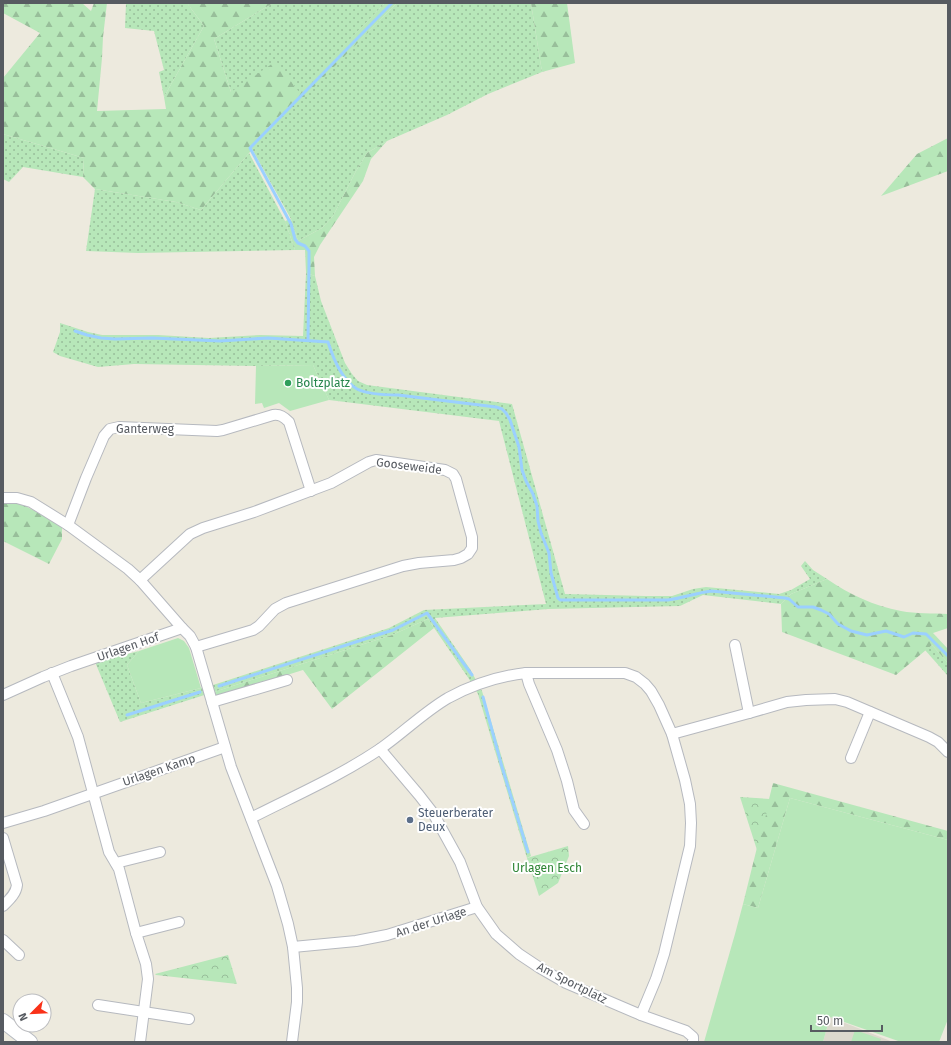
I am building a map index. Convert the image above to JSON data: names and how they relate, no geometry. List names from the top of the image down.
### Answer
{
  "streets": {
    "street": [
      "Ganterweg",
      "Gooseweide",
      "Urlagen Hof",
      "Urlagen Kamp",
      "An der Urlage",
      "Am Sportplatz"
    ]
  },
  "crossings": [
    ["Ganterweg", "Gooseweide"],
    ["An der Urlage", "Am Sportplatz"]
  ],
  "parks": ["Urlagen Esch"],
  "places": ["Boltzplatz", "Steuerberater Deux"],
  "scale_bar": "50 m",
  "north": "bottom left"
}
